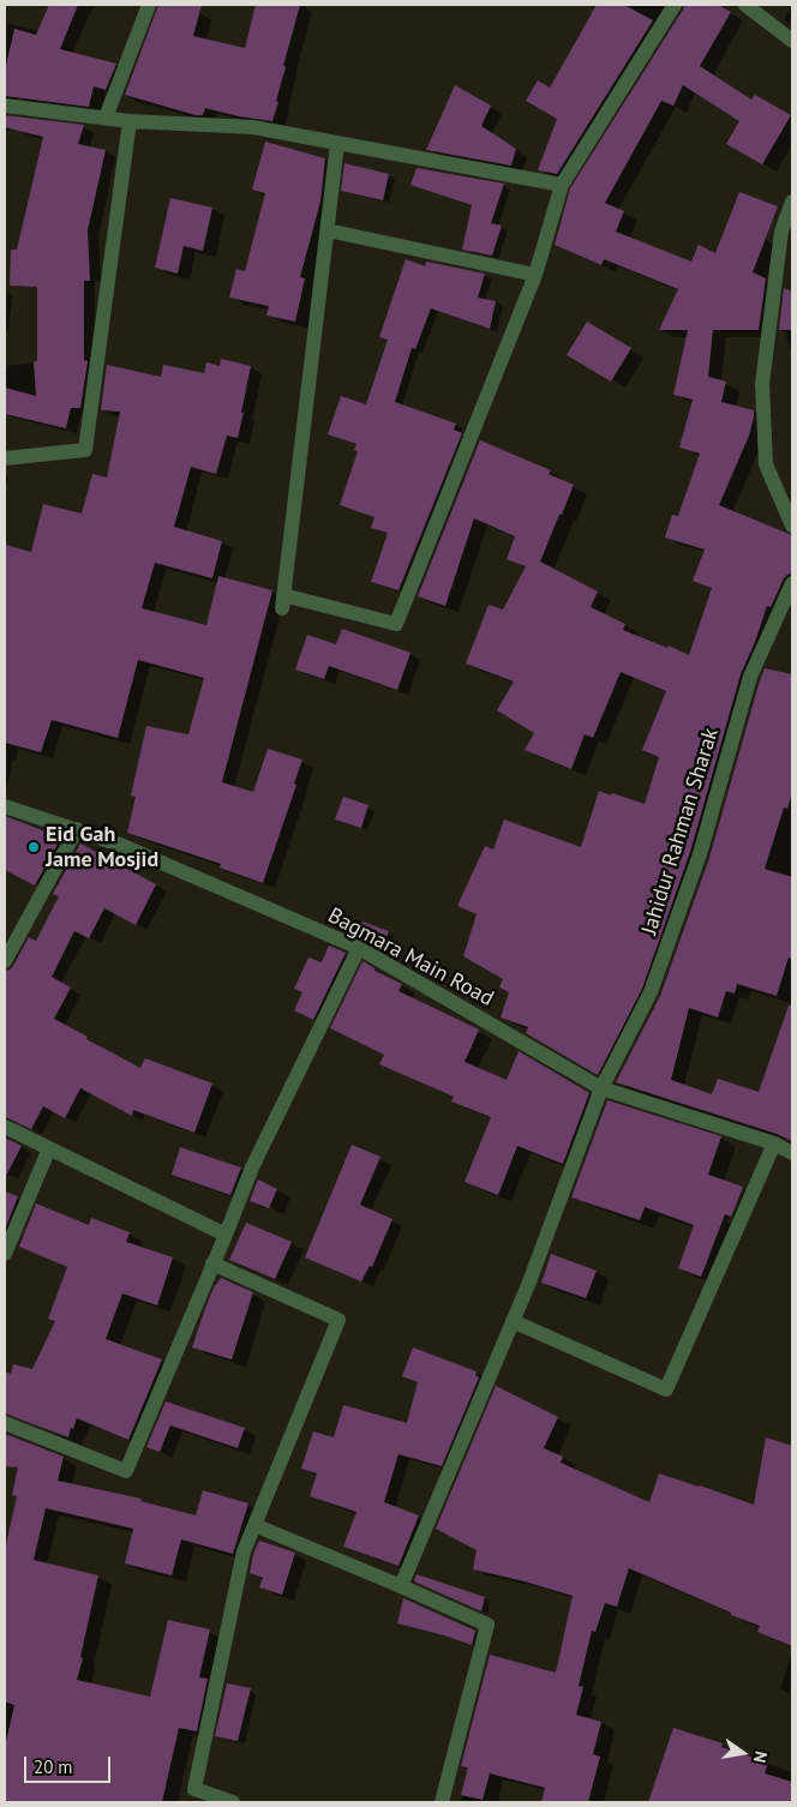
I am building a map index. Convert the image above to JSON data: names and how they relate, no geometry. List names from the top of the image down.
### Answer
{
  "streets": {
    "street": ["Jahidur Rahman Sharak", "Bagmara Main Road"]
  },
  "crossings": [
    ["Jahidur Rahman Sharak", "Bagmara Main Road"]
  ],
  "places": ["Eid Gah Jame Mosjid"],
  "scale_bar": "20 m",
  "north": "right"
}
